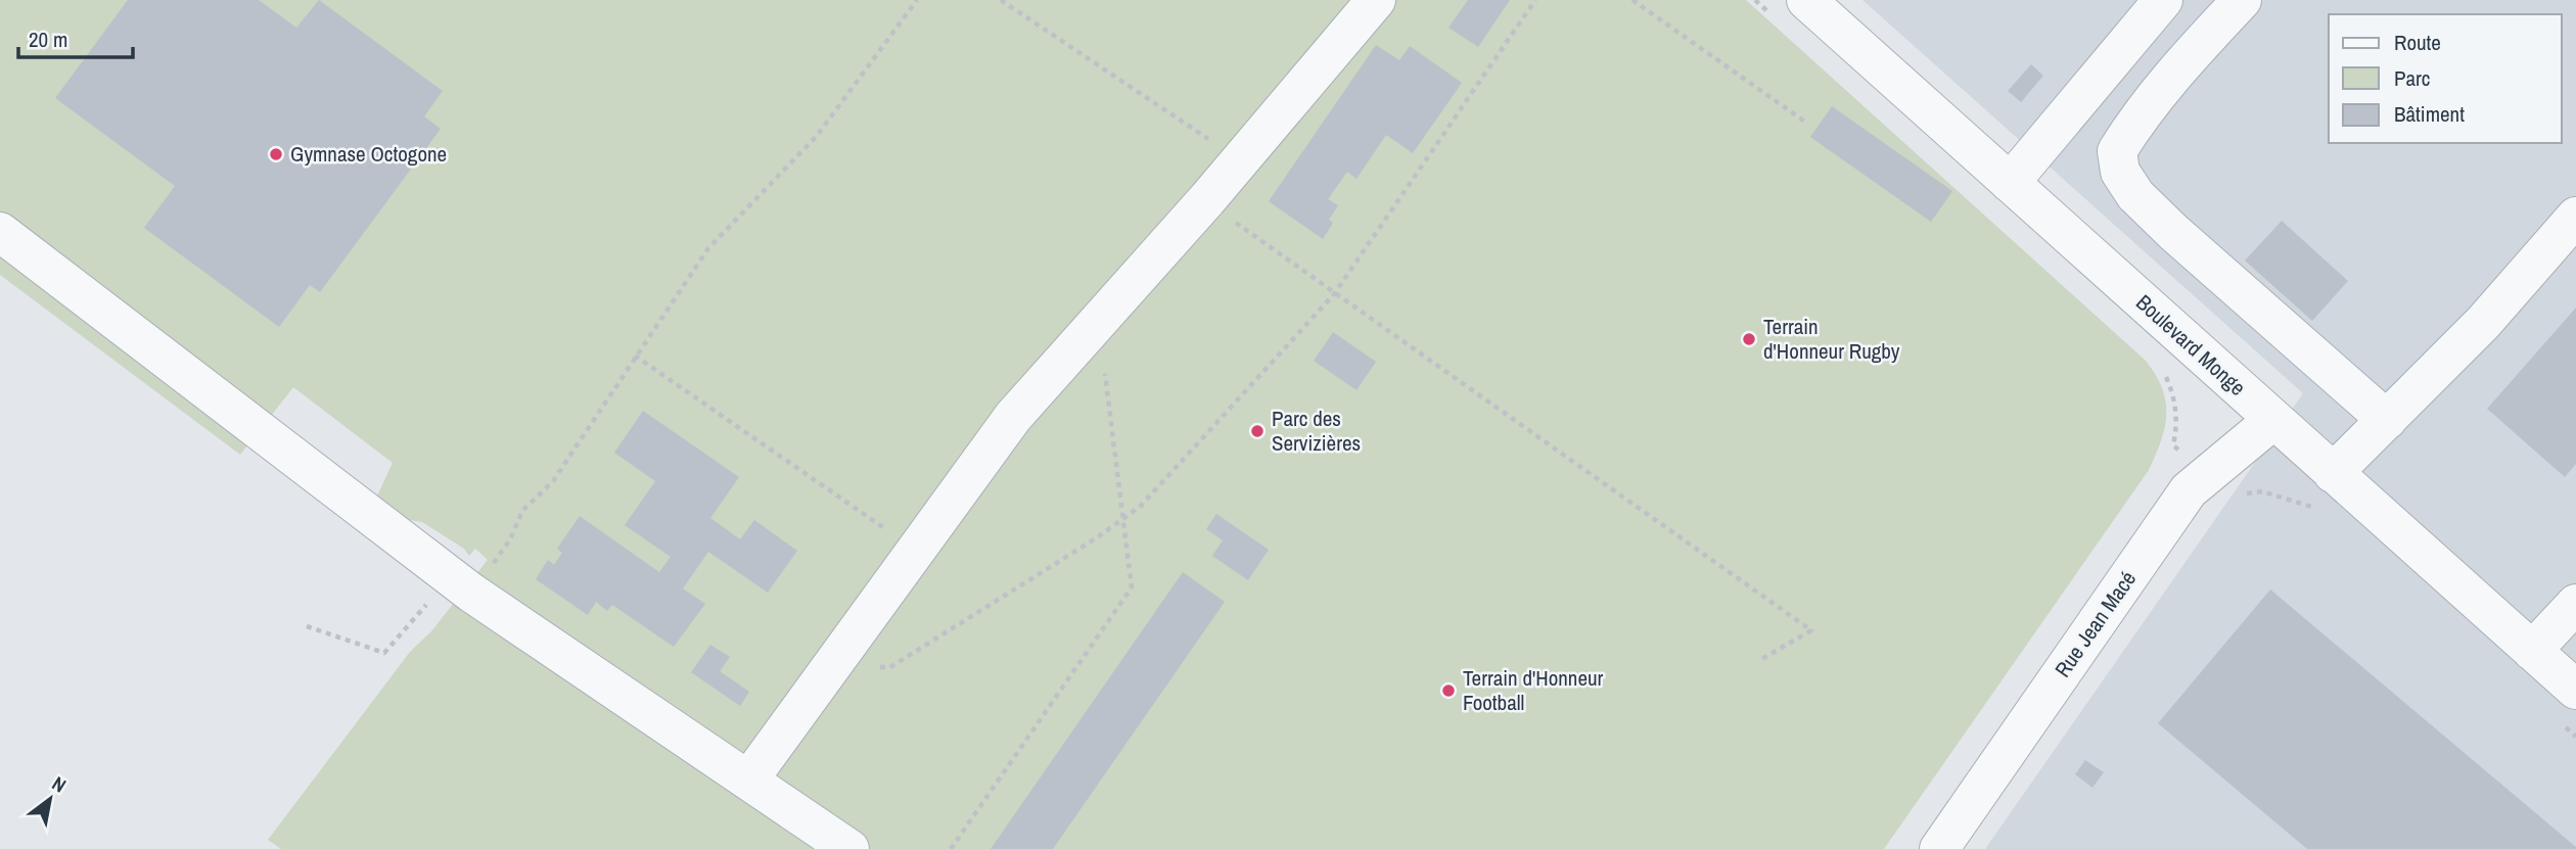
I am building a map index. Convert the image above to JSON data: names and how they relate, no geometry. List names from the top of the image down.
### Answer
{
  "streets": {
    "street": ["Boulevard Monge", "Rue Jean Macé"]
  },
  "crossings": [
    ["Boulevard Monge", "Rue Jean Macé"]
  ],
  "places": [
    "Gymnase Octogone",
    "Terrain d'Honneur Rugby",
    "Parc des Servizières",
    "Terrain d'Honneur Football"
  ],
  "legend": ["Route", "Parc", "Bâtiment"],
  "scale_bar": "20 m",
  "north": "top right"
}
